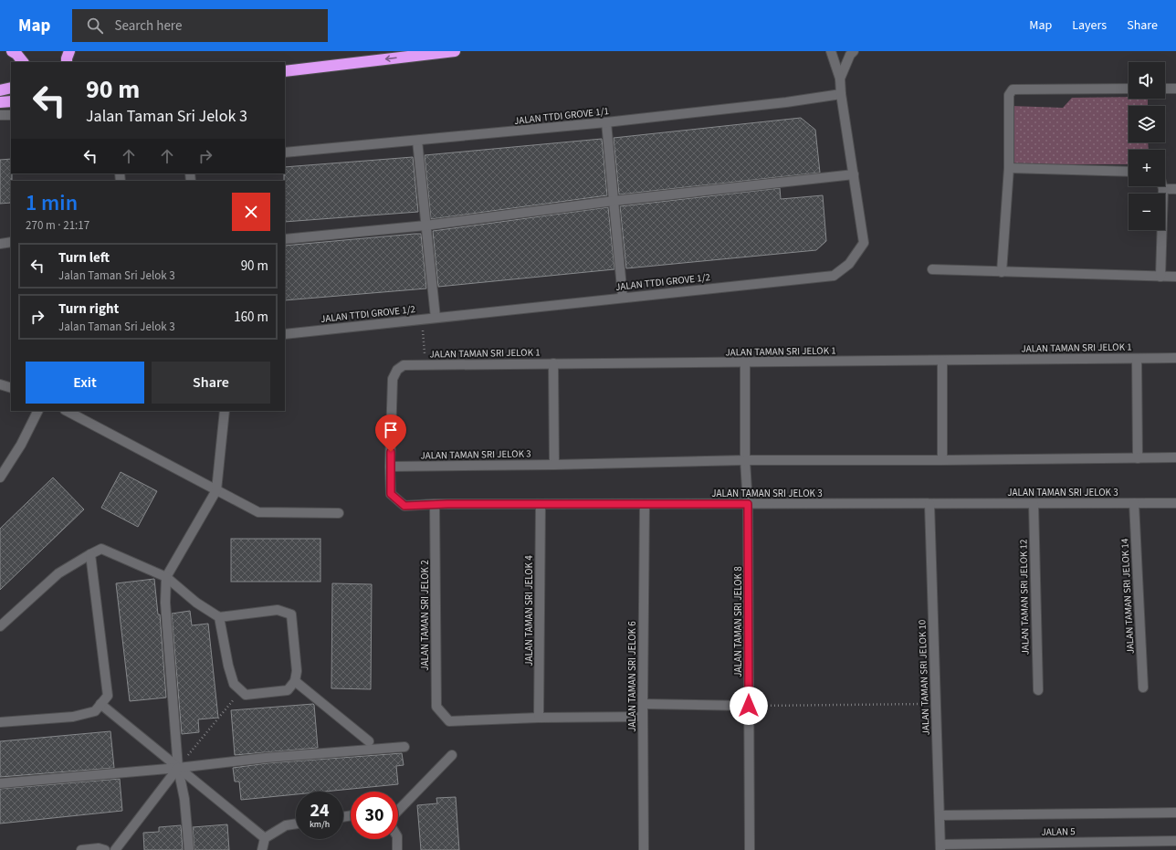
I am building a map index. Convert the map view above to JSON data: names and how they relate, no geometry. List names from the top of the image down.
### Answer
{
  "streets": {
    "street": [
      "JALAN TTDI GROVE 1/1",
      "JALAN TTDI GROVE 1/2",
      "JALAN TAMAN SRI JELOK 1",
      "JALAN TAMAN SRI JELOK 3",
      "JALAN TAMAN SRI JELOK 14",
      "JALAN TAMAN SRI JELOK 12",
      "JALAN TAMAN SRI JELOK 4",
      "JALAN TAMAN SRI JELOK 2",
      "JALAN TAMAN SRI JELOK 8",
      "JALAN TAMAN SRI JELOK 6",
      "JALAN TAMAN SRI JELOK 10",
      "JALAN 5"
    ]
  },
  "crossings": [
    ["JALAN TTDI GROVE 1/1", "JALAN TTDI GROVE 1/2"],
    ["JALAN TAMAN SRI JELOK 1", "JALAN TAMAN SRI JELOK 3"],
    ["JALAN TAMAN SRI JELOK 1", "JALAN TAMAN SRI JELOK 8"],
    ["JALAN TAMAN SRI JELOK 3", "JALAN TAMAN SRI JELOK 14"],
    ["JALAN TAMAN SRI JELOK 3", "JALAN TAMAN SRI JELOK 12"],
    ["JALAN TAMAN SRI JELOK 3", "JALAN TAMAN SRI JELOK 4"],
    ["JALAN TAMAN SRI JELOK 3", "JALAN TAMAN SRI JELOK 2"],
    ["JALAN TAMAN SRI JELOK 3", "JALAN TAMAN SRI JELOK 8"],
    ["JALAN TAMAN SRI JELOK 3", "JALAN TAMAN SRI JELOK 6"],
    ["JALAN TAMAN SRI JELOK 3", "JALAN TAMAN SRI JELOK 10"],
    ["JALAN TAMAN SRI JELOK 4", "JALAN TAMAN SRI JELOK 2"],
    ["JALAN TAMAN SRI JELOK 10", "JALAN 5"]
  ],
  "page": {
    "header": "Map",
    "search": "Search here",
    "nav": ["Map", "Layers", "Share"],
    "map_buttons": ["+", "−"],
    "turn": ["90 m", "Jalan Taman Sri Jelok 3"],
    "heading": ["1 min", "270 m · 21:17"],
    "list": [
      {
        "name": "Turn left",
        "note": "Jalan Taman Sri Jelok 3",
        "value": "90 m"
      },
      {
        "name": "Turn right",
        "note": "Jalan Taman Sri Jelok 3",
        "value": "160 m"
      }
    ],
    "buttons": ["Exit", "Share"],
    "speed": "24 km/h",
    "limit": "30"
  }
}
